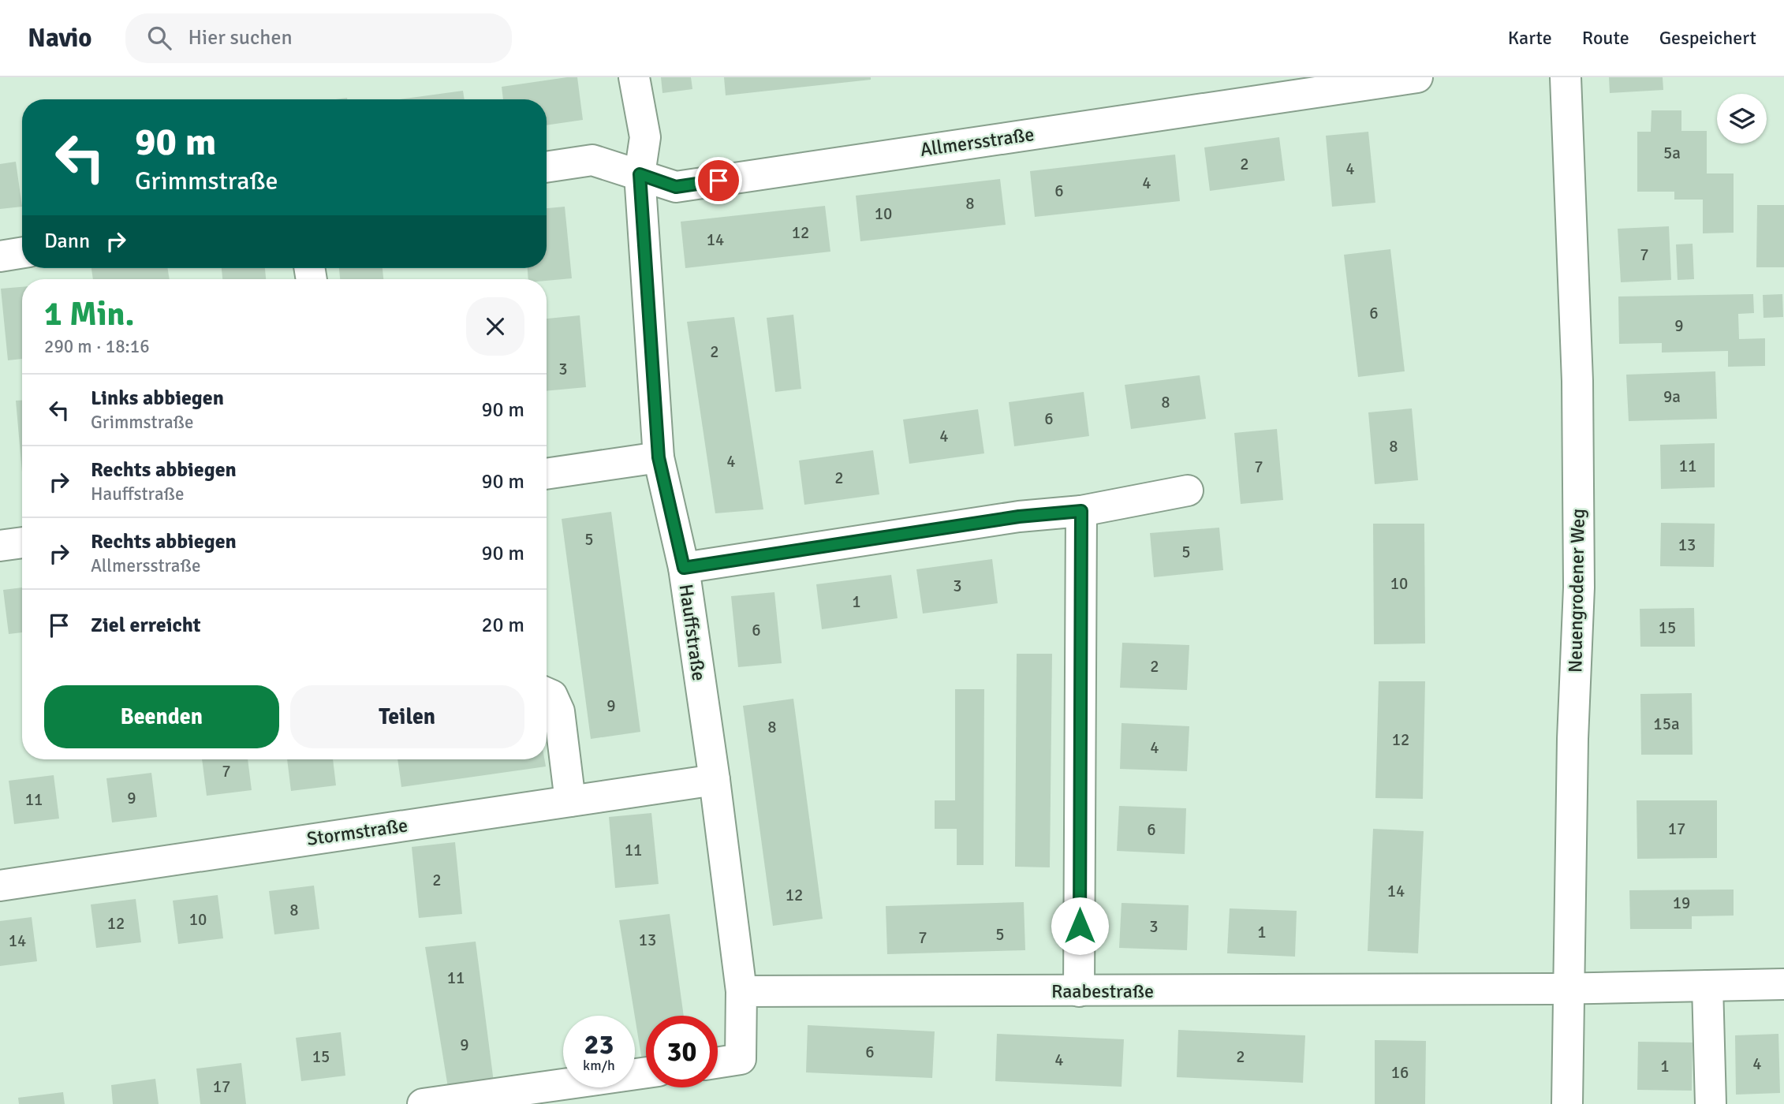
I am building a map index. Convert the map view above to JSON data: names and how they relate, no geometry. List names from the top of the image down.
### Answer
{
  "streets": {
    "street": [
      "Allmersstraße",
      "Neuengrodener Weg",
      "Hauffstraße",
      "Stormstraße",
      "Raabestraße"
    ]
  },
  "crossings": [
    ["Allmersstraße", "Hauffstraße"],
    ["Neuengrodener Weg", "Raabestraße"],
    ["Hauffstraße", "Stormstraße"],
    ["Hauffstraße", "Raabestraße"]
  ],
  "house_numbers": [
    "5a",
    "2",
    "4",
    "4",
    "6",
    "8",
    "10",
    "12",
    "14",
    "7",
    "6",
    "9",
    "2",
    "3",
    "9a",
    "8",
    "6",
    "4",
    "8",
    "4",
    "11",
    "7",
    "2",
    "5",
    "13",
    "5",
    "10",
    "3",
    "1",
    "15",
    "6",
    "2",
    "9",
    "15a",
    "8",
    "12",
    "4",
    "7",
    "9",
    "11",
    "17",
    "6",
    "11",
    "2",
    "14",
    "12",
    "19",
    "8",
    "10",
    "12",
    "3",
    "1",
    "5",
    "7",
    "13",
    "14",
    "11",
    "9",
    "6",
    "15",
    "2",
    "4",
    "4",
    "1",
    "16",
    "17"
  ],
  "page": {
    "header": "Navio",
    "search": "Hier suchen",
    "nav": ["Karte", "Route", "Gespeichert"],
    "turn": ["90 m", "Grimmstraße"],
    "then": "Dann",
    "heading": ["1 Min.", "290 m · 18:16"],
    "list": [
      {
        "name": "Links abbiegen",
        "note": "Grimmstraße",
        "value": "90 m"
      },
      {
        "name": "Rechts abbiegen",
        "note": "Hauffstraße",
        "value": "90 m"
      },
      {
        "name": "Rechts abbiegen",
        "note": "Allmersstraße",
        "value": "90 m"
      },
      {
        "name": "Ziel erreicht",
        "value": "20 m"
      }
    ],
    "buttons": ["Beenden", "Teilen"],
    "speed": "23 km/h",
    "limit": "30"
  }
}
